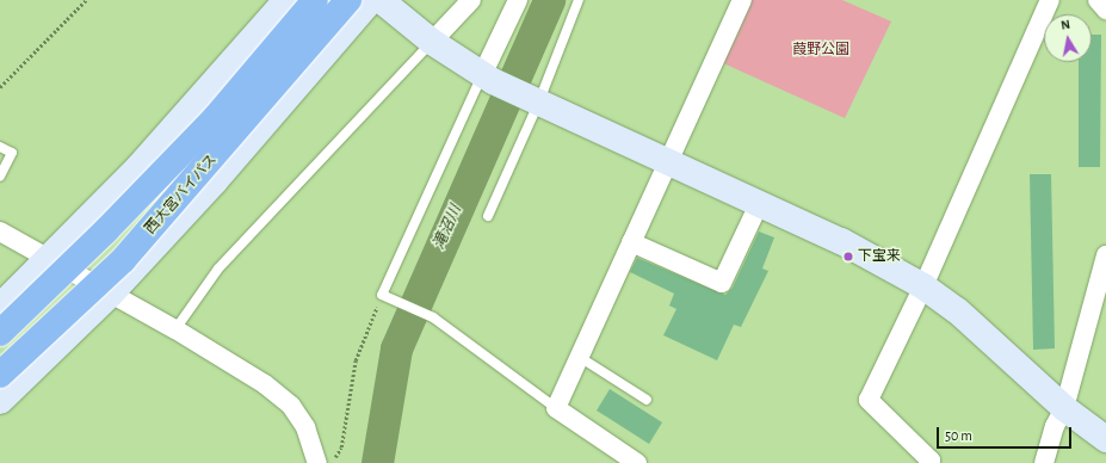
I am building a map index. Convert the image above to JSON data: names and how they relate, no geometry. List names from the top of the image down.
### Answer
{
  "streets": {
    "highway": ["西大宮バイパス"]
  },
  "water": ["滝沼川"],
  "parks": ["葭野公園"],
  "places": ["下宝来"],
  "scale_bar": "50 m",
  "north": "top"
}
